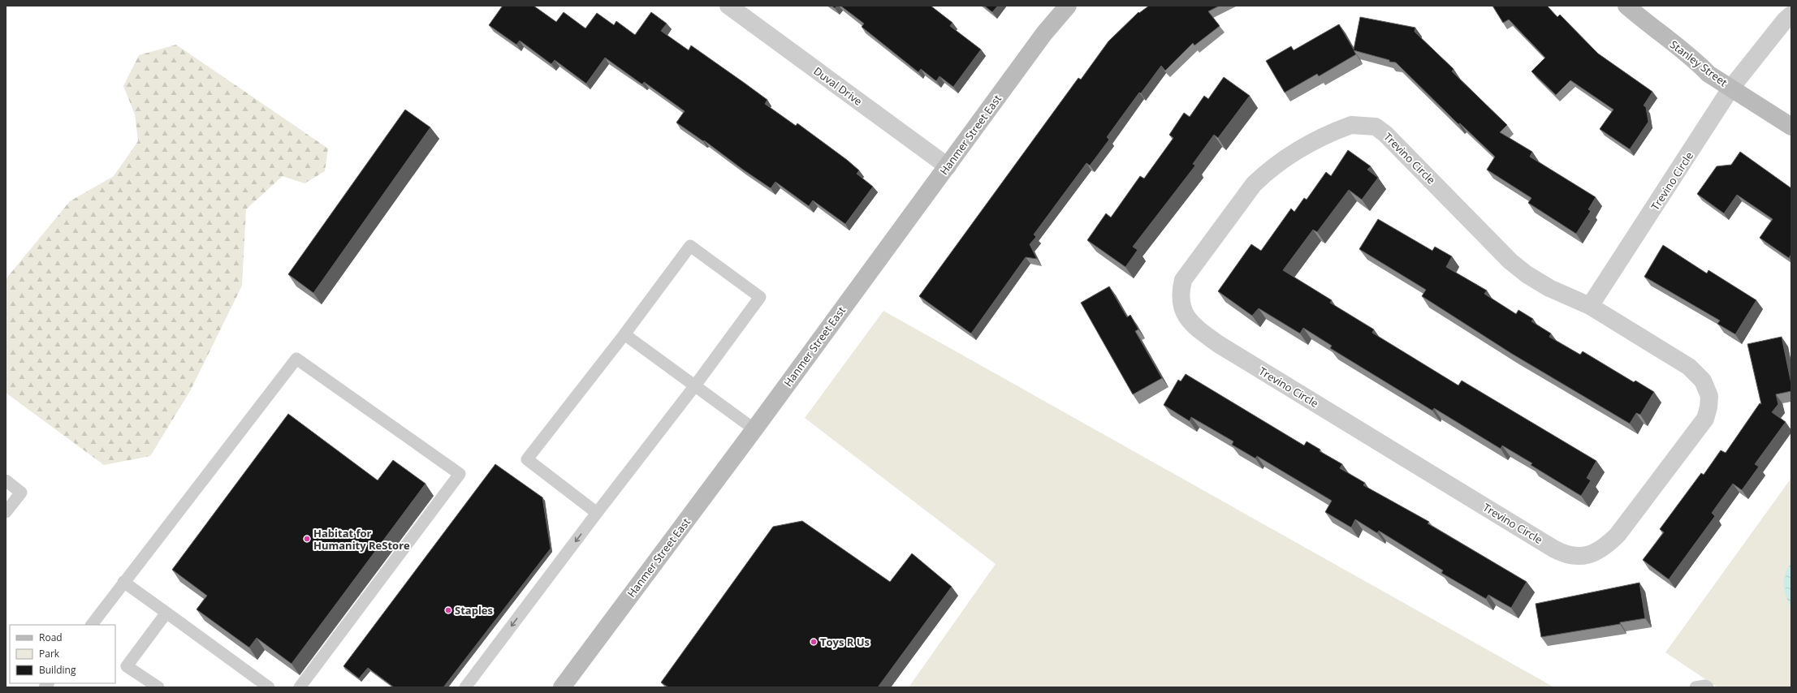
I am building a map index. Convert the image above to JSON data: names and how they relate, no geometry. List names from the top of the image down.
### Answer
{
  "streets": {
    "street": [
      "Stanley Street",
      "Duval Drive",
      "Hanmer Street East",
      "Trevino Circle"
    ]
  },
  "crossings": [
    ["Stanley Street", "Trevino Circle"],
    ["Duval Drive", "Hanmer Street East"]
  ],
  "places": ["Habitat for Humanity ReStore", "Staples", "Toys R Us"],
  "legend": ["Road", "Park", "Building"]
}
